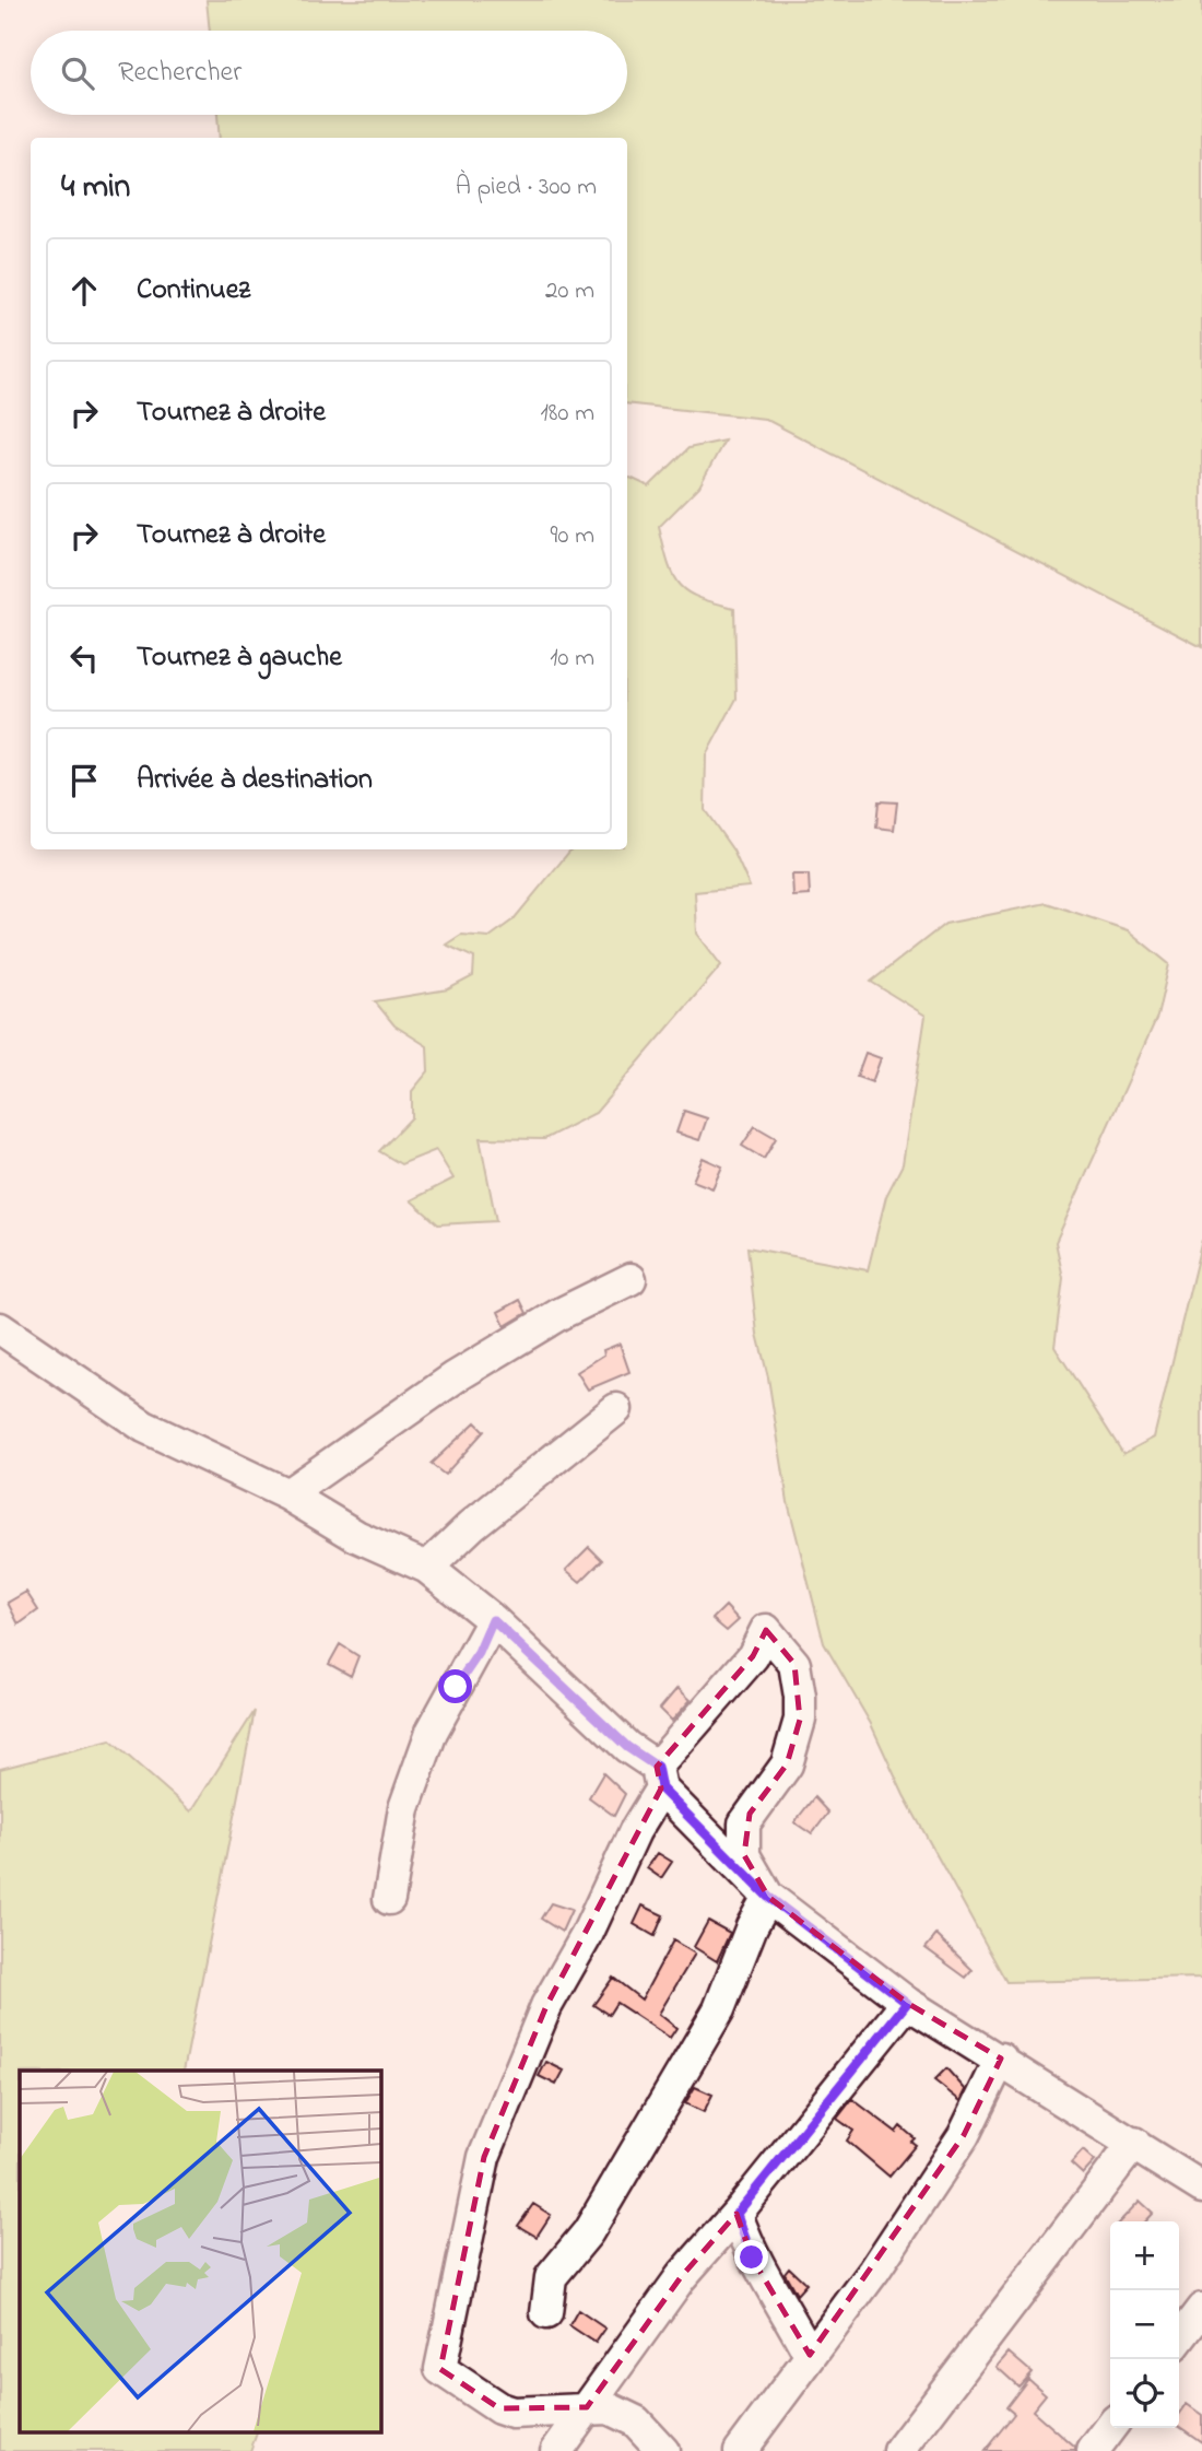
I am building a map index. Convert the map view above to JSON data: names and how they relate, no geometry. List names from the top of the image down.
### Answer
{
  "page": {
    "search": "Rechercher",
    "heading": ["4 min", "À pied · 300 m"],
    "list": [
      ["Continuez", "20 m"],
      ["Tournez à droite", "180 m"],
      ["Tournez à droite", "90 m"],
      ["Tournez à gauche", "10 m"],
      "Arrivée à destination"
    ],
    "map_buttons": ["+", "−"]
  }
}
